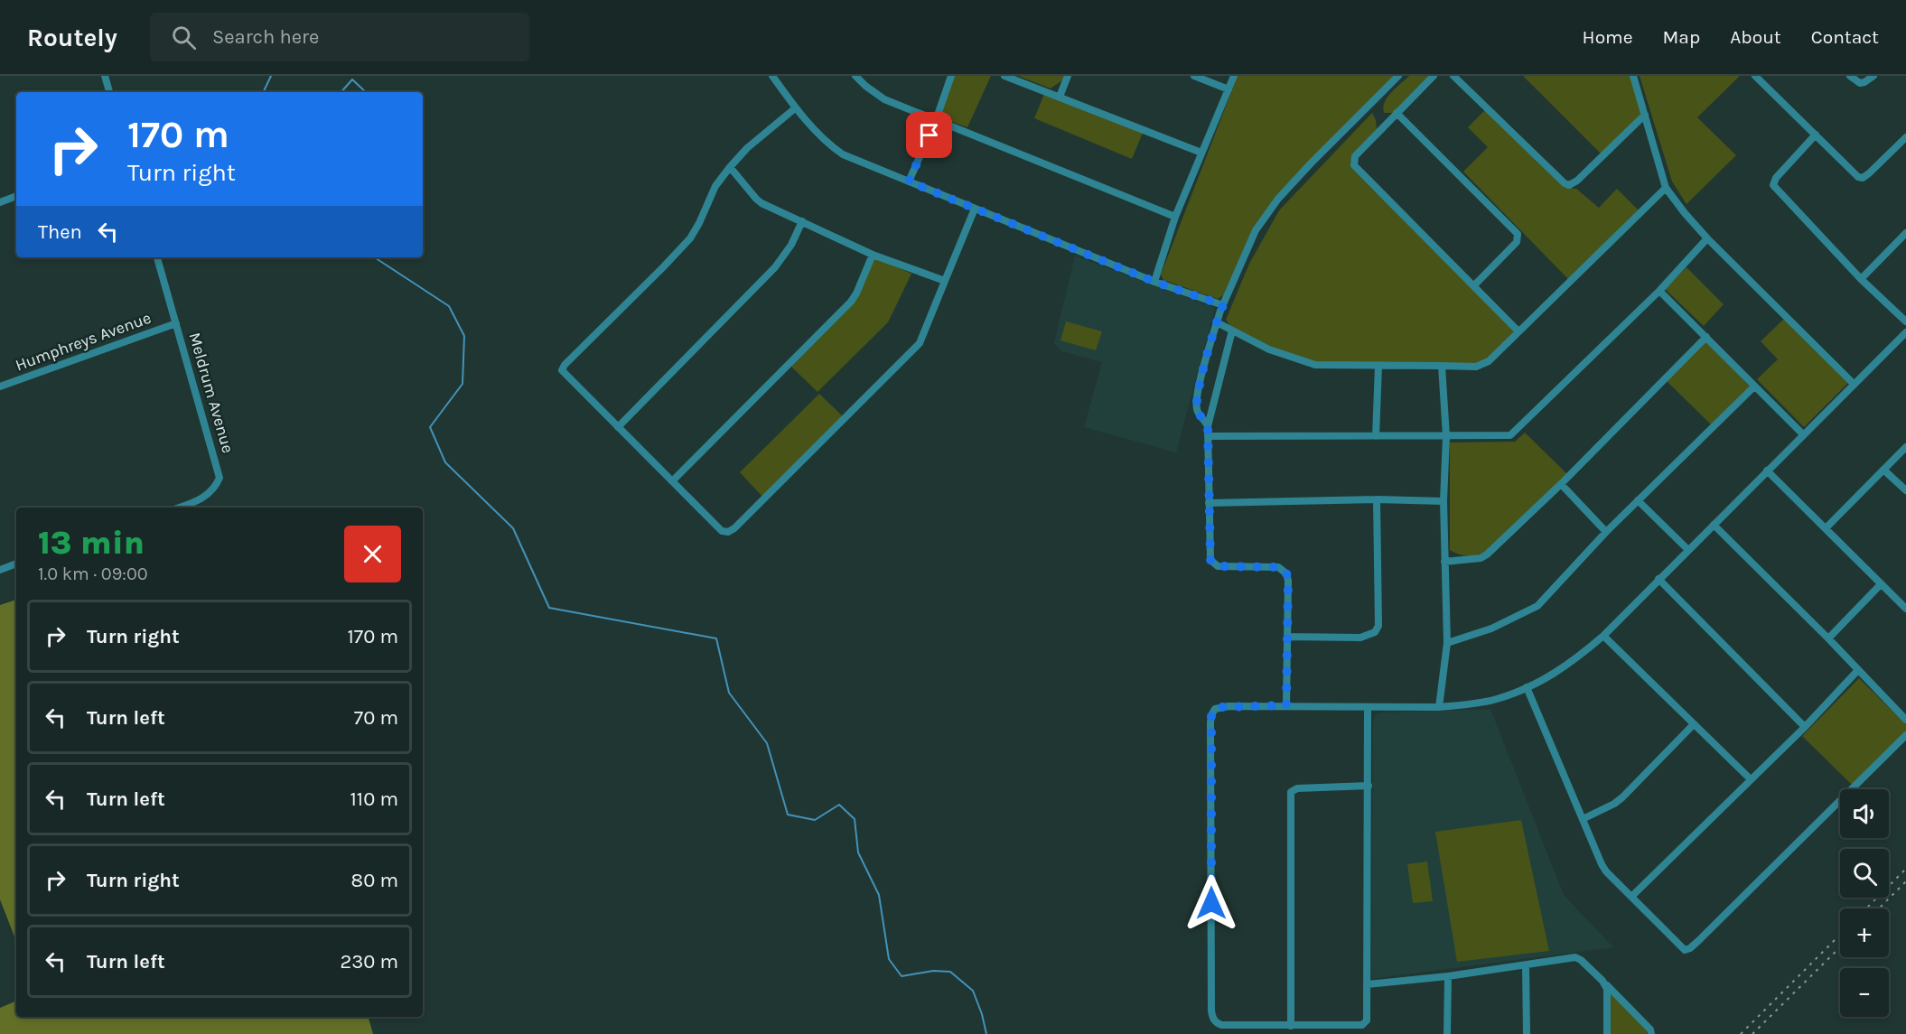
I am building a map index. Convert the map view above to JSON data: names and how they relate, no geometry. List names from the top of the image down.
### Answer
{
  "streets": {
    "street": ["Humphreys Avenue", "Meldrum Avenue"]
  },
  "crossings": [
    ["Humphreys Avenue", "Meldrum Avenue"]
  ],
  "page": {
    "header": "Routely",
    "search": "Search here",
    "nav": [
      "Home",
      "Map",
      "About",
      "Contact"
    ],
    "turn": ["170 m", "Turn right"],
    "then": "Then",
    "heading": ["13 min", "1.0 km · 09:00"],
    "list": [
      {
        "name": "Turn right",
        "value": "170 m"
      },
      {
        "name": "Turn left",
        "value": "70 m"
      },
      {
        "name": "Turn left",
        "value": "110 m"
      },
      {
        "name": "Turn right",
        "value": "80 m"
      },
      {
        "name": "Turn left",
        "value": "230 m"
      }
    ],
    "map_buttons": ["+", "−"]
  }
}
